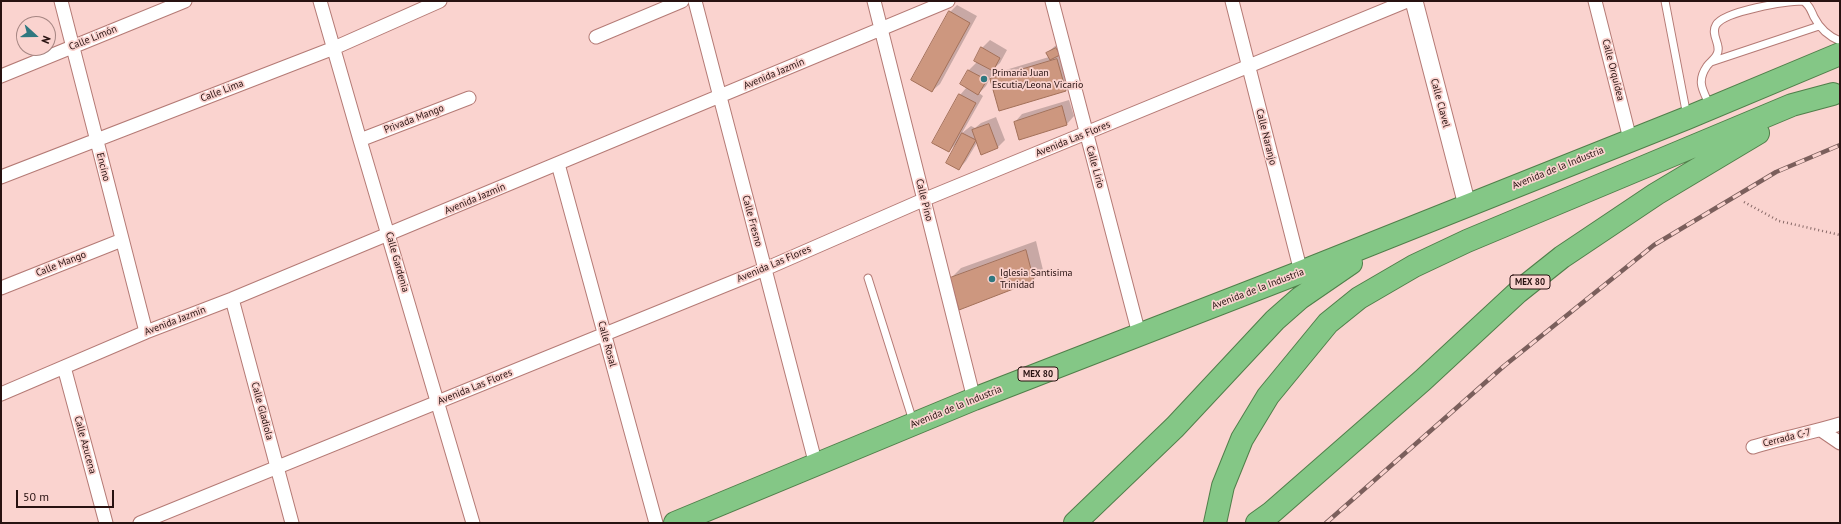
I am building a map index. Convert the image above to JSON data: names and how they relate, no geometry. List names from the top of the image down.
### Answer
{
  "streets": {
    "highway": ["Avenida de la Industria", "MEX 80"],
    "street": [
      "Calle Limón",
      "Calle Orquídea",
      "Avenida Jazmín",
      "Calle Lima",
      "Calle Clavel",
      "Privada Mango",
      "Calle Naranjo",
      "Avenida Las Flores",
      "Encino",
      "Calle Lirio",
      "Calle Pino",
      "Calle Fresno",
      "Calle Gardenia",
      "Calle Mango",
      "Calle Rosal",
      "Calle Gladiola",
      "Cerrada C-7",
      "Calle Azucena"
    ]
  },
  "crossings": [
    ["Calle Limón", "Encino"],
    ["Calle Orquídea", "Avenida de la Industria"],
    ["Avenida Jazmín", "Encino"],
    ["Avenida Jazmín", "Calle Pino"],
    ["Avenida Jazmín", "Calle Fresno"],
    ["Avenida Jazmín", "Calle Gardenia"],
    ["Avenida Jazmín", "Calle Rosal"],
    ["Avenida Jazmín", "Calle Gladiola"],
    ["Avenida Jazmín", "Calle Azucena"],
    ["Calle Lima", "Encino"],
    ["Calle Lima", "Calle Gardenia"],
    ["Calle Clavel", "Avenida de la Industria"],
    ["Privada Mango", "Calle Gardenia"],
    ["Calle Naranjo", "Avenida Las Flores"],
    ["Calle Naranjo", "Avenida de la Industria"],
    ["Avenida Las Flores", "Calle Lirio"],
    ["Avenida Las Flores", "Calle Pino"],
    ["Avenida Las Flores", "Calle Fresno"],
    ["Avenida Las Flores", "Calle Gardenia"],
    ["Avenida Las Flores", "Calle Rosal"],
    ["Avenida Las Flores", "Calle Gladiola"],
    ["Encino", "Calle Mango"],
    ["Calle Lirio", "Avenida de la Industria"],
    ["Avenida de la Industria", "Calle Pino"],
    ["Avenida de la Industria", "Calle Fresno"]
  ],
  "places": ["Primaria Juan Escutia/Leona Vicario", "Iglesia Santisima Trinidad"],
  "scale_bar": "50 m",
  "north": "right"
}
